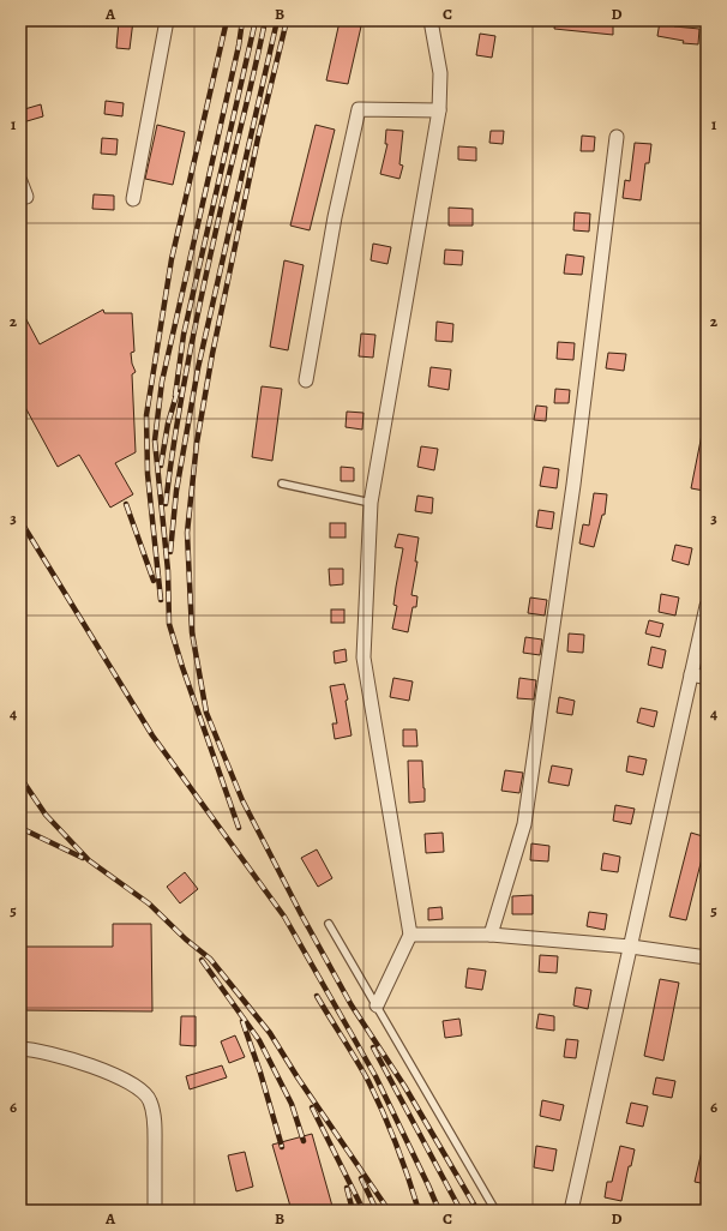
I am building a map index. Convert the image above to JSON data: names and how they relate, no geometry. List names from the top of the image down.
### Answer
{
  "grid": {
    "columns": [
      "A",
      "B",
      "C",
      "D"
    ],
    "rows": [
      "1",
      "2",
      "3",
      "4",
      "5",
      "6"
    ]
  }
}
